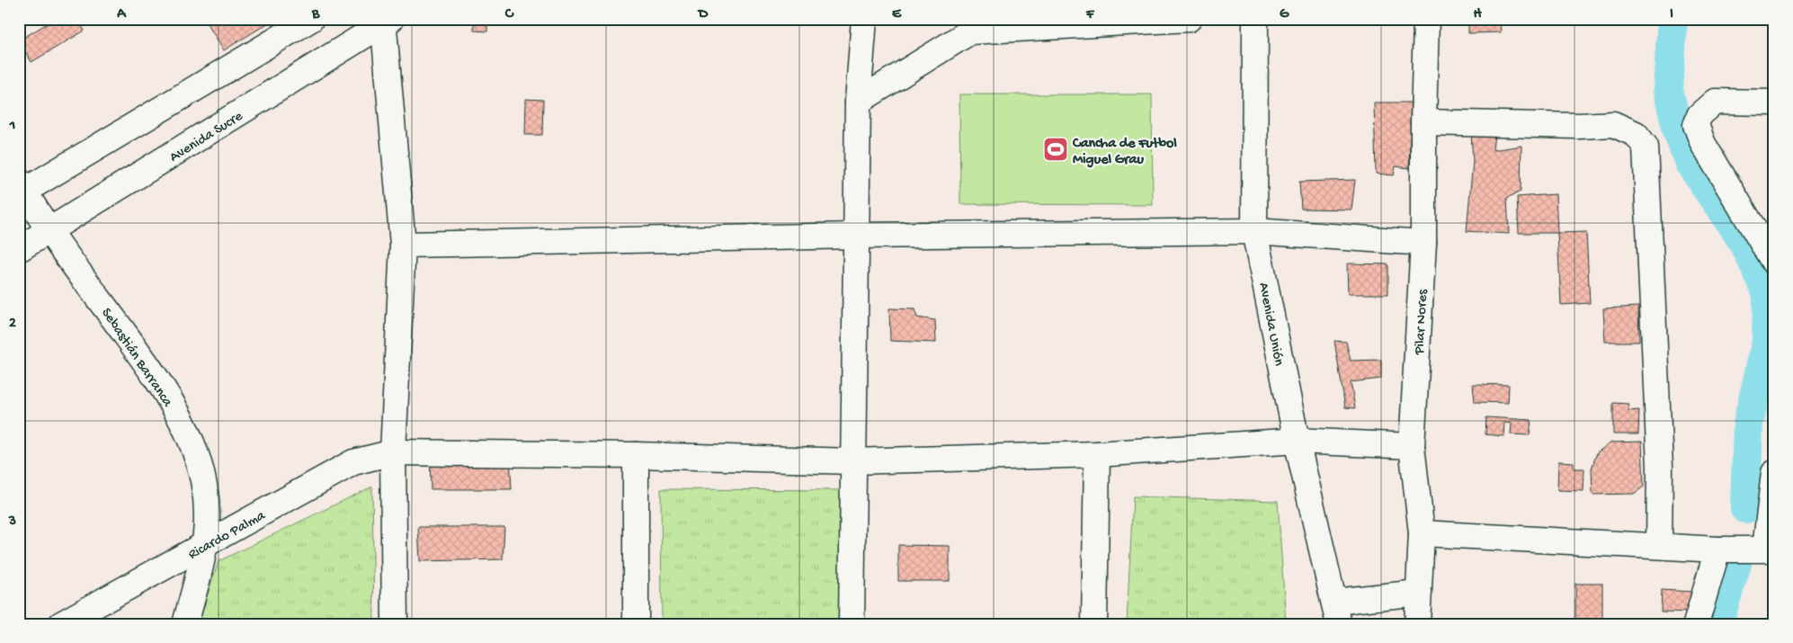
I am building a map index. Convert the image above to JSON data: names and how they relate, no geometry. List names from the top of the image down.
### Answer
{
  "streets": {
    "street": [
      "Avenida Sucre",
      "Pilar Nores",
      "Avenida Unión",
      "Sebastián Barranca",
      "Ricardo Palma"
    ]
  },
  "crossings": [
    ["Avenida Sucre", "Sebastián Barranca"],
    ["Pilar Nores", "Ricardo Palma"],
    ["Avenida Unión", "Ricardo Palma"],
    ["Sebastián Barranca", "Ricardo Palma"]
  ],
  "places": {
    "sports": ["Cancha de Futbol Miguel Grau"]
  },
  "grid": {
    "columns": [
      "A",
      "B",
      "C",
      "D",
      "E",
      "F",
      "G",
      "H",
      "I"
    ],
    "rows": ["1", "2", "3"]
  }
}
